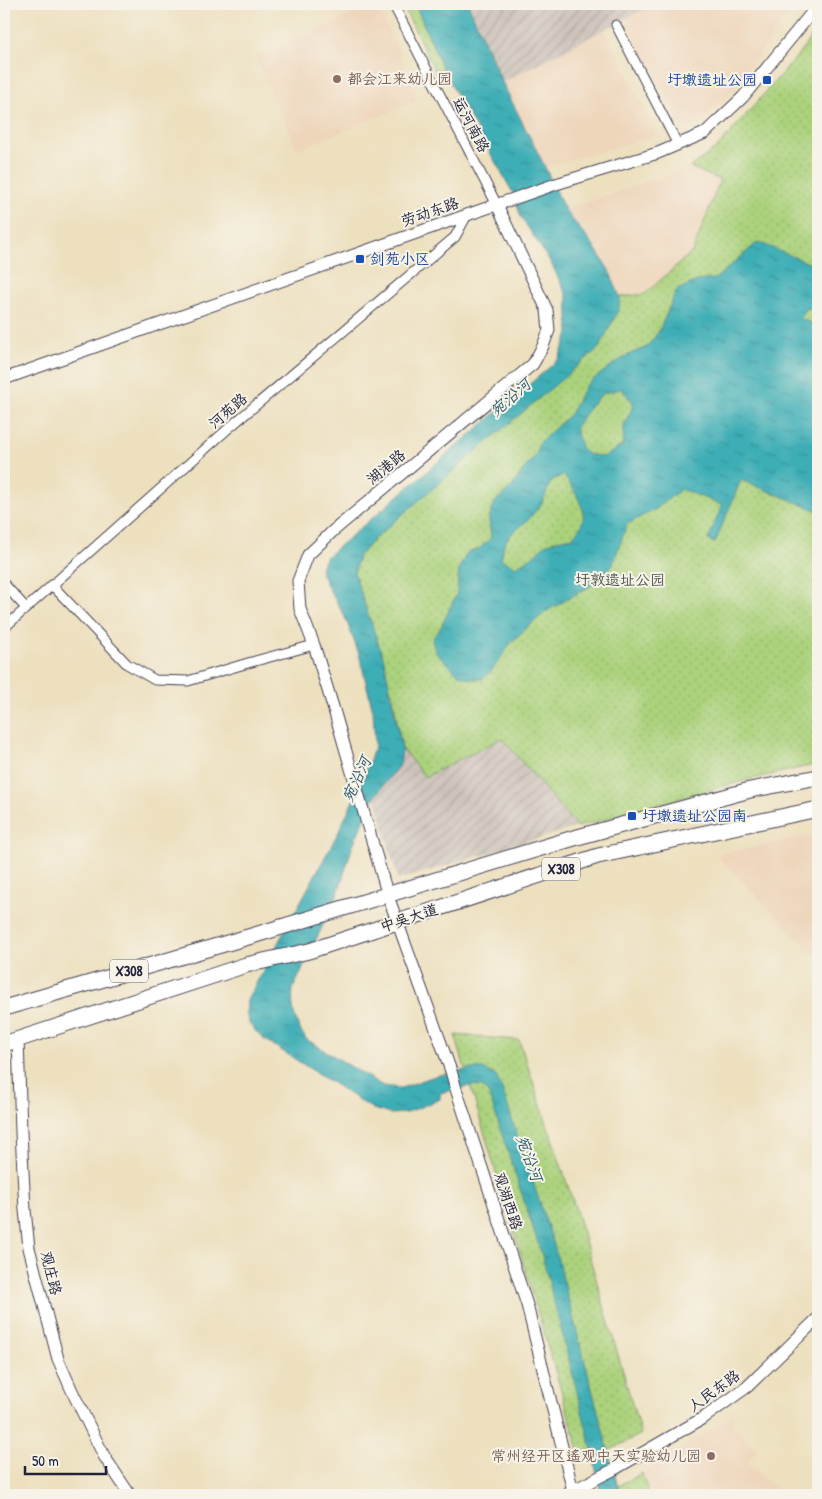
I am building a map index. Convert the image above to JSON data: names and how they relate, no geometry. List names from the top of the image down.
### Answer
{
  "streets": {
    "main road": ["X308", "中吴大道"],
    "street": [
      "运河南路",
      "劳动东路",
      "河苑路",
      "湖港路",
      "观湖西路",
      "观庄路",
      "人民东路"
    ]
  },
  "crossings": [
    ["运河南路", "劳动东路"],
    ["运河南路", "湖港路"],
    ["劳动东路", "河苑路"],
    ["劳动东路", "湖港路"],
    ["湖港路", "中吴大道"],
    ["中吴大道", "观湖西路"],
    ["中吴大道", "观庄路"],
    ["观湖西路", "人民东路"]
  ],
  "water": ["宛沿河"],
  "parks": ["圩敦遗址公园"],
  "places": {
    "other": ["都会江来幼儿园", "常州经开区遥观中天实验幼儿园"],
    "transit": ["圩墩遗址公园", "剑苑小区", "圩墩遗址公园南"]
  },
  "scale_bar": "50 m"
}
